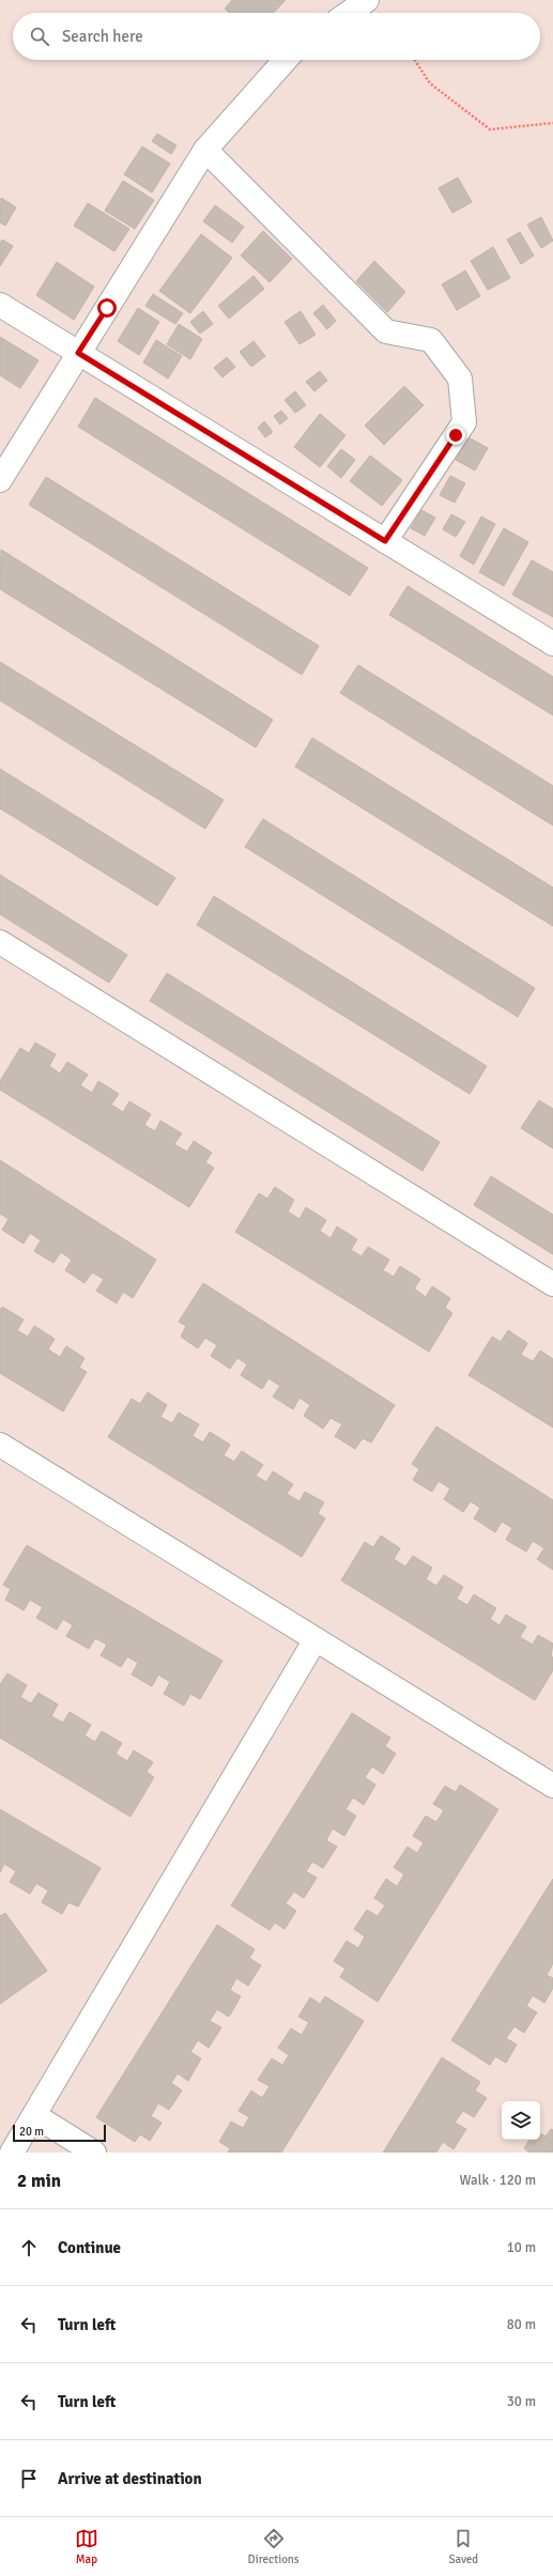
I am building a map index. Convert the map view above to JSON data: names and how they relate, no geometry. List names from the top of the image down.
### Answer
{
  "scale_bar": "20 m",
  "page": {
    "search": "Search here",
    "scale": "20 m",
    "heading": ["2 min", "Walk · 120 m"],
    "list": [
      ["Continue", "10 m"],
      ["Turn left", "80 m"],
      ["Turn left", "30 m"],
      "Arrive at destination"
    ],
    "nav": ["Map", "Directions", "Saved"]
  }
}
